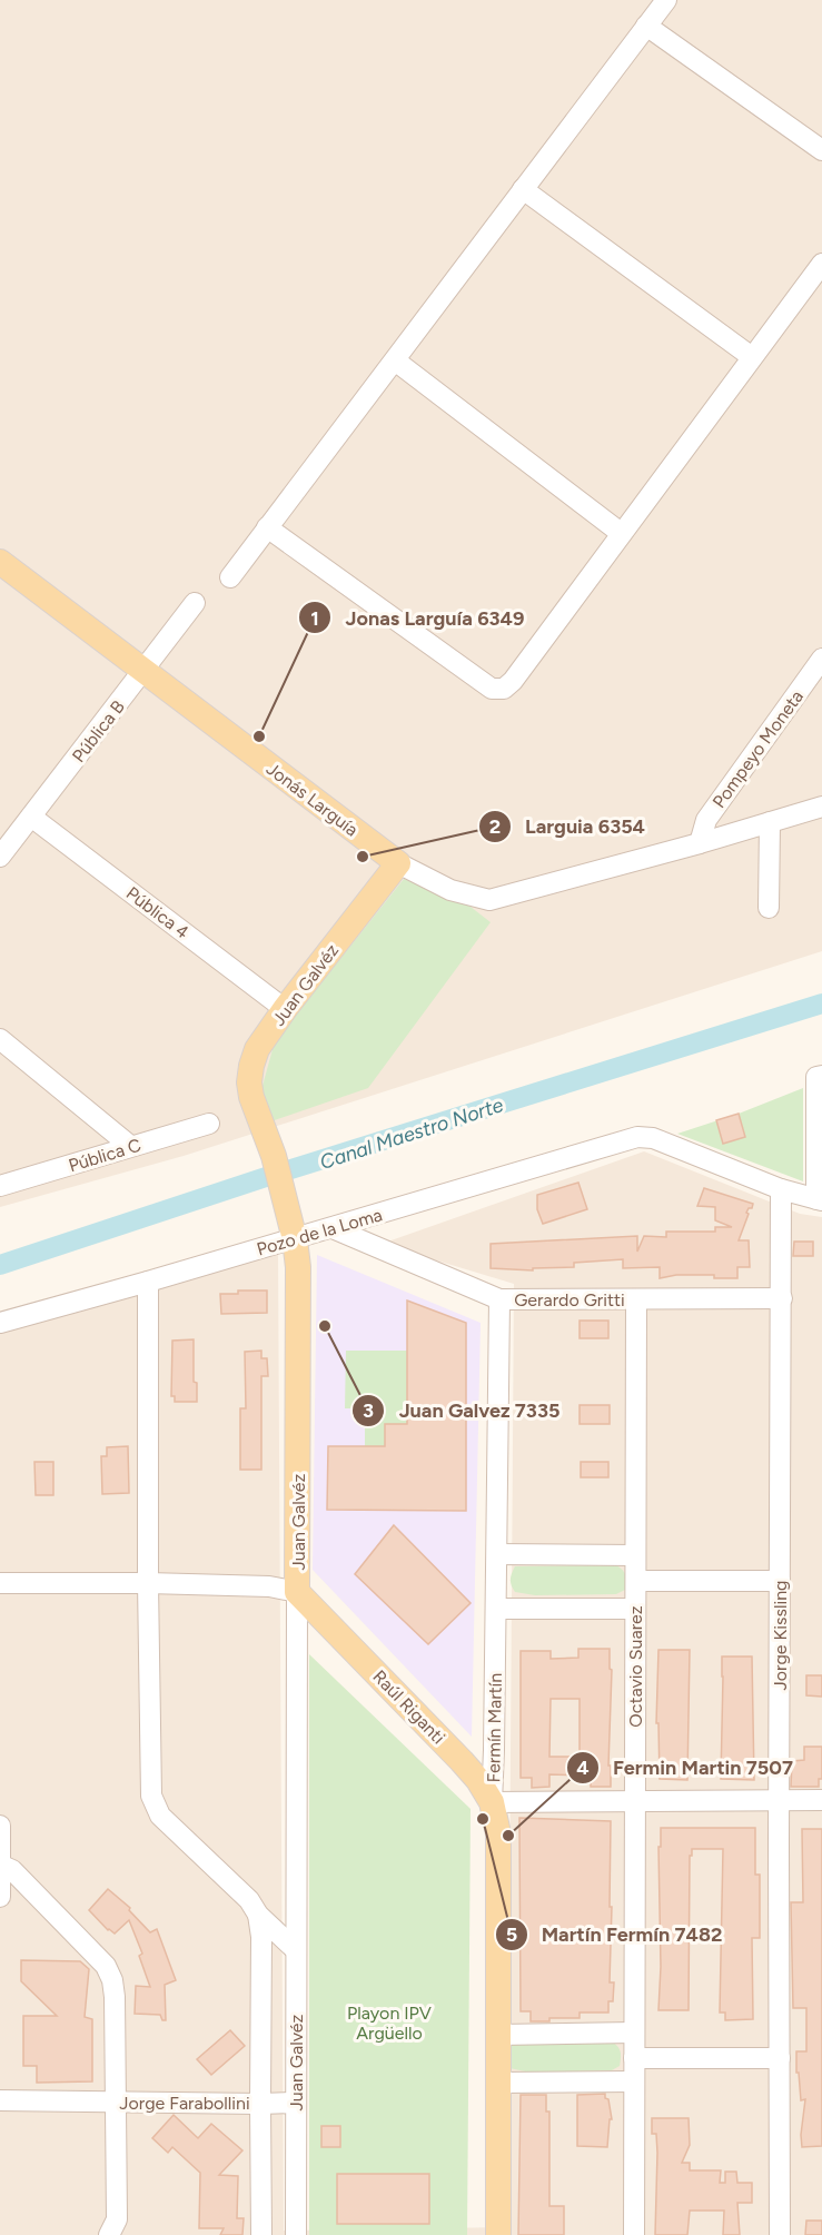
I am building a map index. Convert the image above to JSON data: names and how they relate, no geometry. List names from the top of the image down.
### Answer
{
  "streets": {
    "main road": [
      "Jonás Larguía",
      "Juan Galvéz",
      "Raúl Riganti",
      "Fermín Martín"
    ],
    "street": [
      "Pública B",
      "Pompeyo Moneta",
      "Pública 4",
      "Pública C",
      "Pozo de la Loma",
      "Gerardo Gritti",
      "Jorge Kissling",
      "Octavio Suarez",
      "Jorge Farabollini"
    ]
  },
  "crossings": [
    ["Pública B", "Jonás Larguía"],
    ["Pública B", "Pública 4"],
    ["Pompeyo Moneta", "Jonás Larguía"],
    ["Jonás Larguía", "Juan Galvéz"],
    ["Pública 4", "Juan Galvéz"],
    ["Juan Galvéz", "Pozo de la Loma"],
    ["Juan Galvéz", "Raúl Riganti"],
    ["Pozo de la Loma", "Gerardo Gritti"],
    ["Pozo de la Loma", "Jorge Kissling"],
    ["Gerardo Gritti", "Jorge Kissling"],
    ["Gerardo Gritti", "Octavio Suarez"],
    ["Gerardo Gritti", "Fermín Martín"],
    ["Raúl Riganti", "Fermín Martín"]
  ],
  "water": ["Canal Maestro Norte"],
  "parks": ["Playon IPV Argüello"],
  "places": [
    "Jonas Larguía 6349",
    "Larguia 6354",
    "Juan Galvez 7335",
    "Martín Fermín 7482",
    "Fermin Martin 7507"
  ]
}
